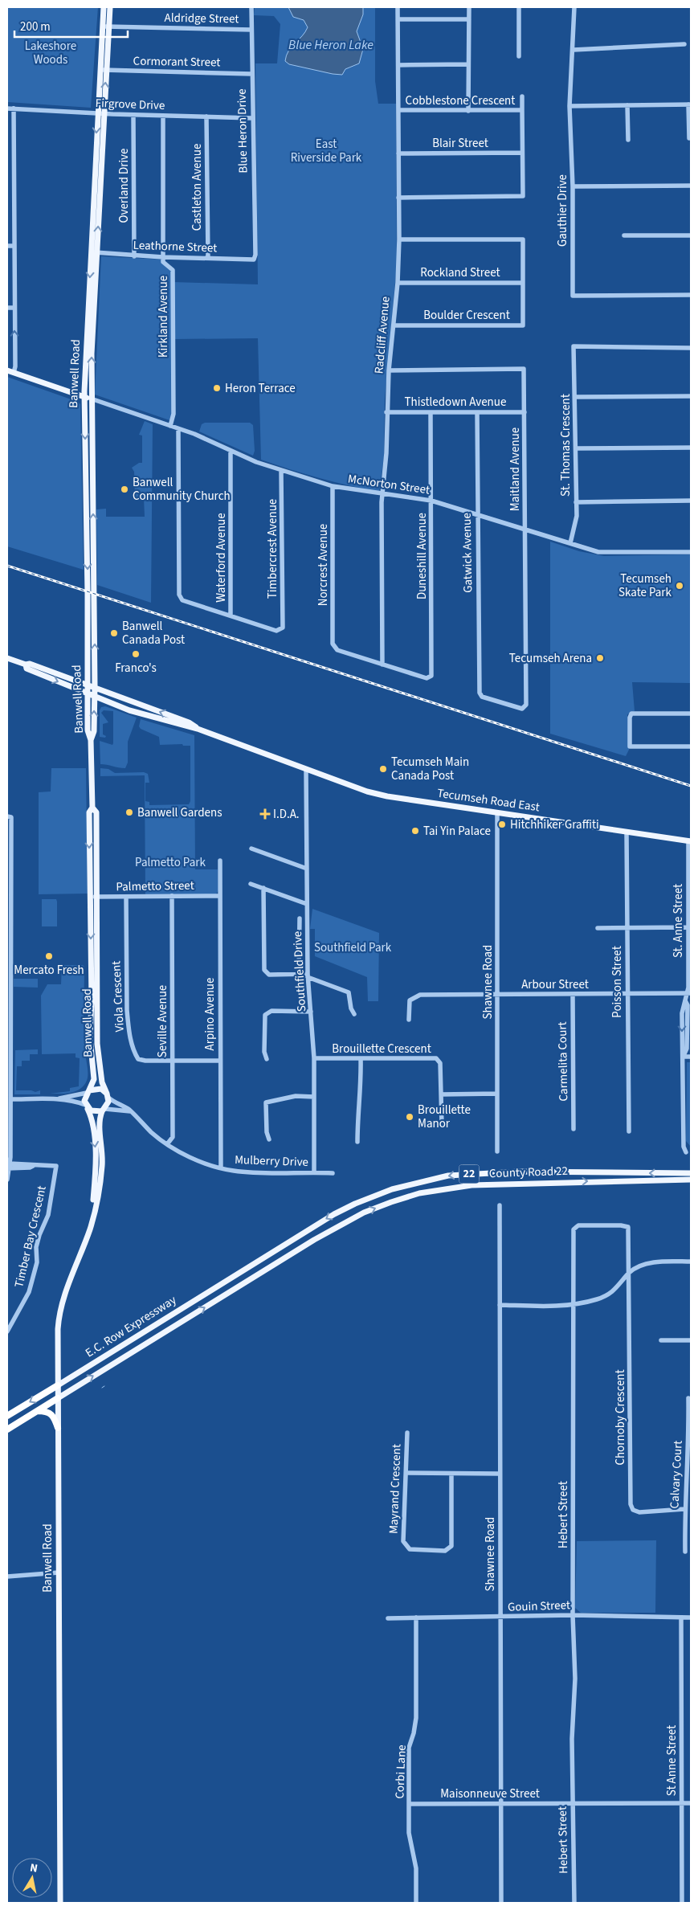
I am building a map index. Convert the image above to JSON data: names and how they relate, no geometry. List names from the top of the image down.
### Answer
{
  "streets": {
    "highway": ["E.C. Row Expressway"],
    "main road": [
      "Banwell Road",
      "Tecumseh Road East",
      "County Road 22",
      "22"
    ],
    "street": [
      "Aldridge Street",
      "Cormorant Street",
      "Cobblestone Crescent",
      "Firgrove Drive",
      "Blue Heron Drive",
      "Blair Street",
      "Overland Drive",
      "Castleton Avenue",
      "Gauthier Drive",
      "Leathorne Street",
      "Rockland Street",
      "Boulder Crescent",
      "Kirkland Avenue",
      "Radcliff Avenue",
      "Thistledown Avenue",
      "St. Thomas Crescent",
      "Maitland Avenue",
      "McNorton Street",
      "Timbercrest Avenue",
      "Gatwick Avenue",
      "Duneshill Avenue",
      "Waterford Avenue",
      "Norcrest Avenue",
      "Palmetto Street",
      "St. Anne Street",
      "Southfield Drive",
      "Shawnee Road",
      "Poisson Street",
      "Arbour Street",
      "Viola Crescent",
      "Arpino Avenue",
      "Seville Avenue",
      "Brouillette Crescent",
      "Carmelita Court",
      "Mulberry Drive",
      "Timber Bay Crescent",
      "Chornoby Crescent",
      "Calvary Court",
      "Mayrand Crescent",
      "Hebert Street",
      "Gouin Street",
      "St Anne Street",
      "Corbi Lane",
      "Maisonneuve Street"
    ]
  },
  "crossings": [
    ["Aldridge Street", "Blue Heron Drive"],
    ["Aldridge Street", "Banwell Road"],
    ["Cormorant Street", "Blue Heron Drive"],
    ["Cormorant Street", "Banwell Road"],
    ["Cobblestone Crescent", "Blair Street"],
    ["Cobblestone Crescent", "Radcliff Avenue"],
    ["Firgrove Drive", "Blue Heron Drive"],
    ["Firgrove Drive", "Overland Drive"],
    ["Firgrove Drive", "Castleton Avenue"],
    ["Firgrove Drive", "Kirkland Avenue"],
    ["Firgrove Drive", "Banwell Road"],
    ["Blue Heron Drive", "Leathorne Street"],
    ["Blair Street", "Radcliff Avenue"],
    ["Overland Drive", "Leathorne Street"],
    ["Castleton Avenue", "Leathorne Street"],
    ["Leathorne Street", "Kirkland Avenue"],
    ["Leathorne Street", "Banwell Road"],
    ["Rockland Street", "Boulder Crescent"],
    ["Rockland Street", "Radcliff Avenue"],
    ["Boulder Crescent", "Radcliff Avenue"],
    ["Kirkland Avenue", "McNorton Street"],
    ["Radcliff Avenue", "Thistledown Avenue"],
    ["Radcliff Avenue", "Maitland Avenue"],
    ["Radcliff Avenue", "McNorton Street"],
    ["Radcliff Avenue", "Duneshill Avenue"],
    ["Radcliff Avenue", "Norcrest Avenue"],
    ["Banwell Road", "McNorton Street"],
    ["Banwell Road", "Tecumseh Road East"],
    ["Banwell Road", "Palmetto Street"],
    ["Banwell Road", "Mulberry Drive"],
    ["Banwell Road", "E.C. Row Expressway"],
    ["Thistledown Avenue", "Maitland Avenue"],
    ["Thistledown Avenue", "Gatwick Avenue"],
    ["Thistledown Avenue", "Duneshill Avenue"],
    ["St. Thomas Crescent", "McNorton Street"],
    ["Maitland Avenue", "McNorton Street"],
    ["Maitland Avenue", "Gatwick Avenue"],
    ["McNorton Street", "Timbercrest Avenue"],
    ["McNorton Street", "Gatwick Avenue"],
    ["McNorton Street", "Duneshill Avenue"],
    ["McNorton Street", "Waterford Avenue"],
    ["McNorton Street", "Norcrest Avenue"],
    ["Timbercrest Avenue", "Waterford Avenue"],
    ["Duneshill Avenue", "Norcrest Avenue"],
    ["Tecumseh Road East", "St. Anne Street"],
    ["Tecumseh Road East", "Southfield Drive"],
    ["Tecumseh Road East", "Shawnee Road"],
    ["Tecumseh Road East", "Poisson Street"],
    ["Palmetto Street", "Viola Crescent"],
    ["Palmetto Street", "Arpino Avenue"],
    ["Palmetto Street", "Seville Avenue"],
    ["St. Anne Street", "Arbour Street"],
    ["Southfield Drive", "Brouillette Crescent"],
    ["Southfield Drive", "Mulberry Drive"],
    ["Shawnee Road", "Arbour Street"],
    ["Shawnee Road", "Gouin Street"],
    ["Shawnee Road", "Maisonneuve Street"],
    ["Poisson Street", "Arbour Street"],
    ["Arbour Street", "Carmelita Court"],
    ["Viola Crescent", "Arpino Avenue"],
    ["Viola Crescent", "Seville Avenue"],
    ["Arpino Avenue", "Mulberry Drive"],
    ["Seville Avenue", "Mulberry Drive"],
    ["County Road 22", "E.C. Row Expressway"],
    ["Chornoby Crescent", "Calvary Court"],
    ["Chornoby Crescent", "Hebert Street"],
    ["Hebert Street", "Gouin Street"],
    ["Hebert Street", "Maisonneuve Street"],
    ["Gouin Street", "St Anne Street"],
    ["Gouin Street", "Corbi Lane"],
    ["St Anne Street", "Maisonneuve Street"],
    ["Corbi Lane", "Maisonneuve Street"]
  ],
  "water": ["Blue Heron Lake"],
  "parks": [
    "Lakeshore Woods",
    "East Riverside Park",
    "Palmetto Park",
    "Southfield Park"
  ],
  "places": {
    "other": [
      "Heron Terrace",
      "Banwell Community Church",
      "Tecumseh Skate Park",
      "Banwell Canada Post",
      "Franco's",
      "Tecumseh Arena",
      "Tecumseh Main Canada Post",
      "Banwell Gardens",
      "Hitchhiker Graffiti",
      "Tai Yin Palace",
      "Mercato Fresh",
      "Brouillette Manor"
    ],
    "health": ["I.D.A."]
  },
  "scale_bar": "200 m",
  "north": "top"
}
